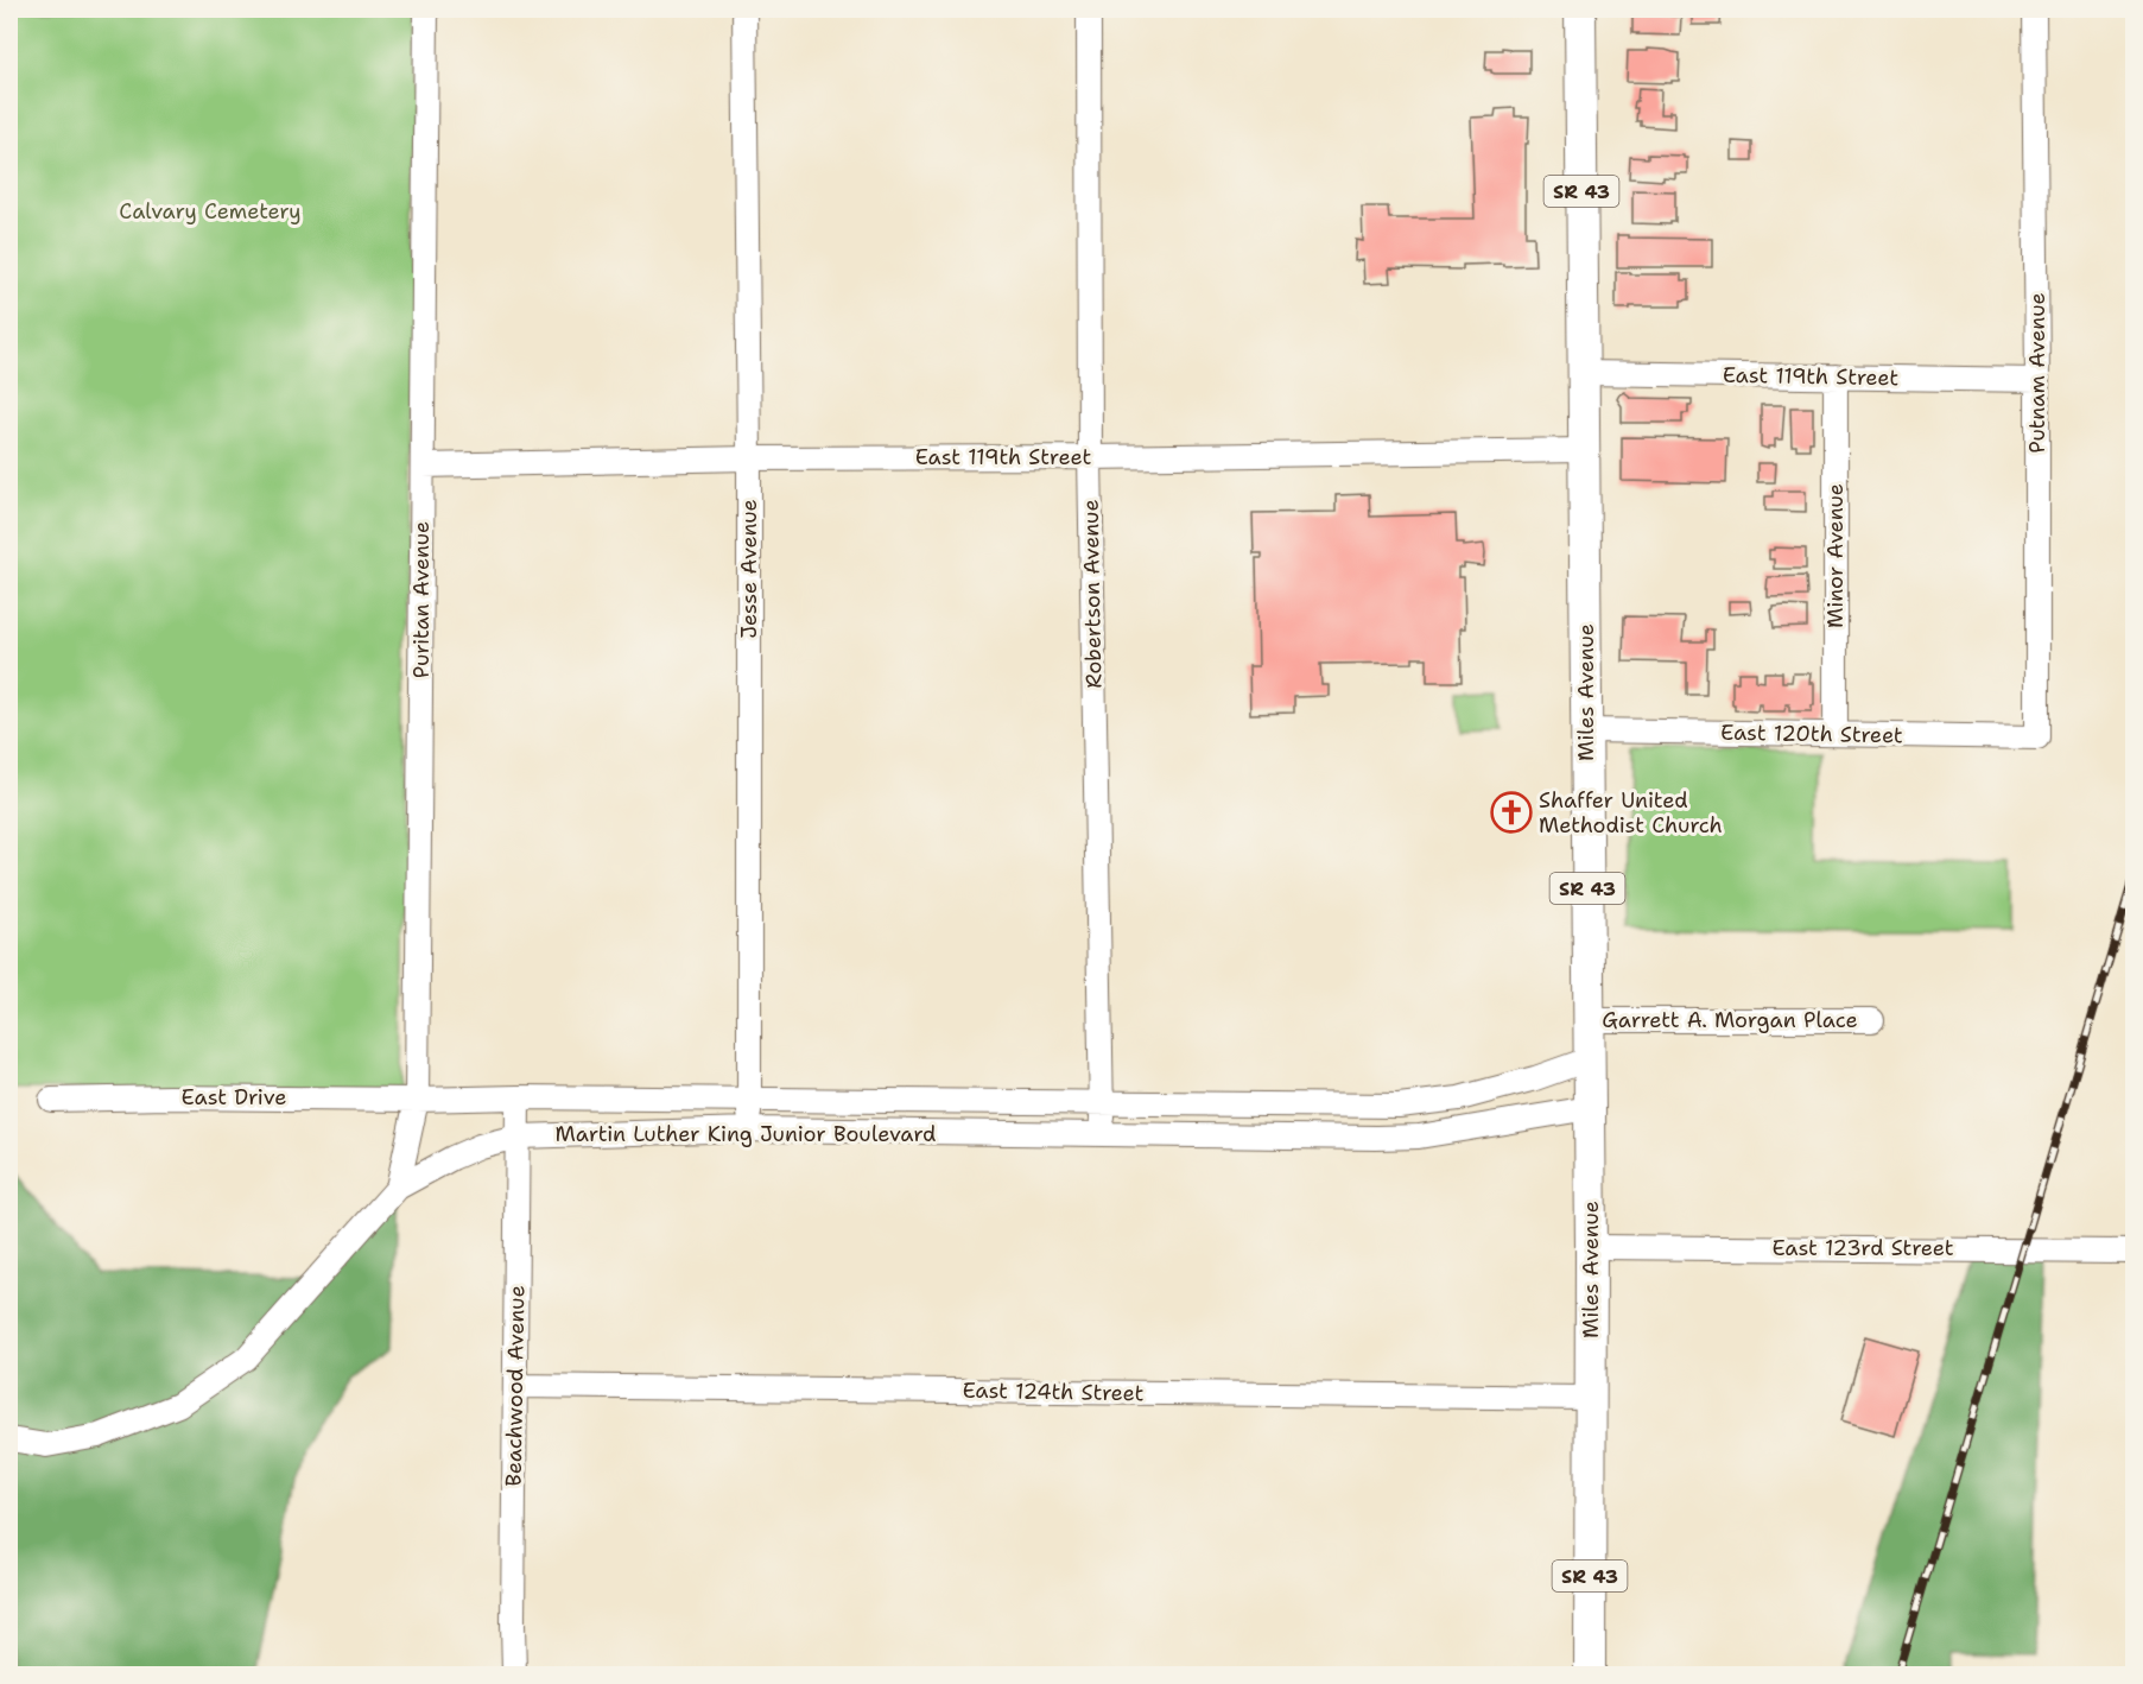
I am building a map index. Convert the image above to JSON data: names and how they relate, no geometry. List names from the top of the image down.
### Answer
{
  "streets": {
    "main road": ["SR 43", "Miles Avenue"],
    "street": [
      "Putnam Avenue",
      "East 119th Street",
      "Minor Avenue",
      "Jesse Avenue",
      "Robertson Avenue",
      "Puritan Avenue",
      "East 120th Street",
      "Garrett A. Morgan Place",
      "East Drive",
      "Martin Luther King Junior Boulevard",
      "East 123rd Street",
      "Beachwood Avenue",
      "East 124th Street"
    ]
  },
  "crossings": [
    ["Putnam Avenue", "East 119th Street"],
    ["Putnam Avenue", "East 120th Street"],
    ["East 119th Street", "Minor Avenue"],
    ["East 119th Street", "Jesse Avenue"],
    ["East 119th Street", "Robertson Avenue"],
    ["East 119th Street", "Puritan Avenue"],
    ["East 119th Street", "Miles Avenue"],
    ["Minor Avenue", "East 120th Street"],
    ["Jesse Avenue", "Martin Luther King Junior Boulevard"],
    ["Robertson Avenue", "Martin Luther King Junior Boulevard"],
    ["Puritan Avenue", "East Drive"],
    ["Puritan Avenue", "Martin Luther King Junior Boulevard"],
    ["Miles Avenue", "East 120th Street"],
    ["Miles Avenue", "Garrett A. Morgan Place"],
    ["Miles Avenue", "Martin Luther King Junior Boulevard"],
    ["Miles Avenue", "East 123rd Street"],
    ["Miles Avenue", "East 124th Street"],
    ["East Drive", "Martin Luther King Junior Boulevard"],
    ["Martin Luther King Junior Boulevard", "Beachwood Avenue"],
    ["Beachwood Avenue", "East 124th Street"]
  ],
  "parks": ["Calvary Cemetery"],
  "places": {
    "church": ["Shaffer United Methodist Church"]
  }
}
